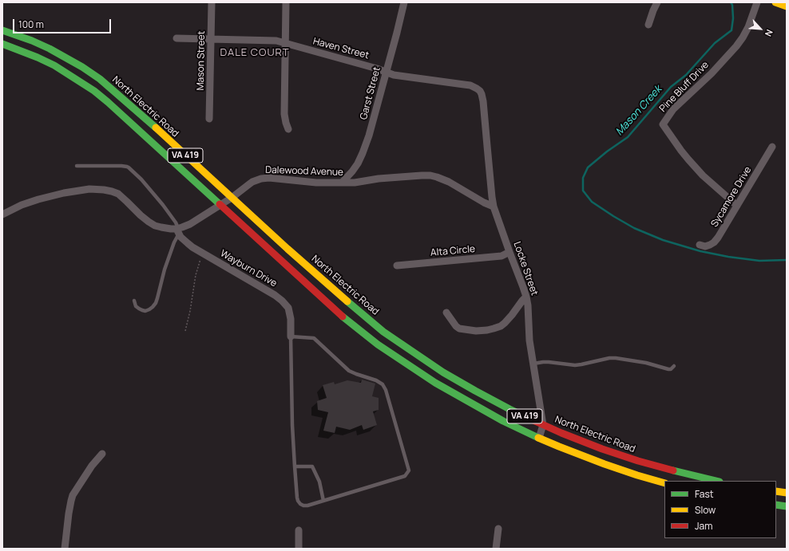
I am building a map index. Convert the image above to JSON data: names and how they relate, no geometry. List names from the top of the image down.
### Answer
{
  "streets": {
    "main road": ["North Electric Road", "VA 419"],
    "street": [
      "Haven Street",
      "Mason Street",
      "Pine Bluff Drive",
      "Garst Street",
      "Dalewood Avenue",
      "Sycamore Drive",
      "Alta Circle",
      "Wayburn Drive",
      "Locke Street"
    ]
  },
  "crossings": [
    ["Haven Street", "Mason Street"],
    ["Haven Street", "Garst Street"],
    ["Haven Street", "Locke Street"],
    ["Pine Bluff Drive", "Sycamore Drive"],
    ["Garst Street", "Dalewood Avenue"],
    ["North Electric Road", "Dalewood Avenue"],
    ["North Electric Road", "Locke Street"],
    ["VA 419", "Dalewood Avenue"],
    ["VA 419", "Locke Street"],
    ["Dalewood Avenue", "Wayburn Drive"],
    ["Dalewood Avenue", "Locke Street"],
    ["Alta Circle", "Locke Street"]
  ],
  "districts": ["DALE COURT"],
  "water": ["Mason Creek"],
  "legend": ["Fast", "Slow", "Jam"],
  "scale_bar": "100 m",
  "north": "bottom right"
}
